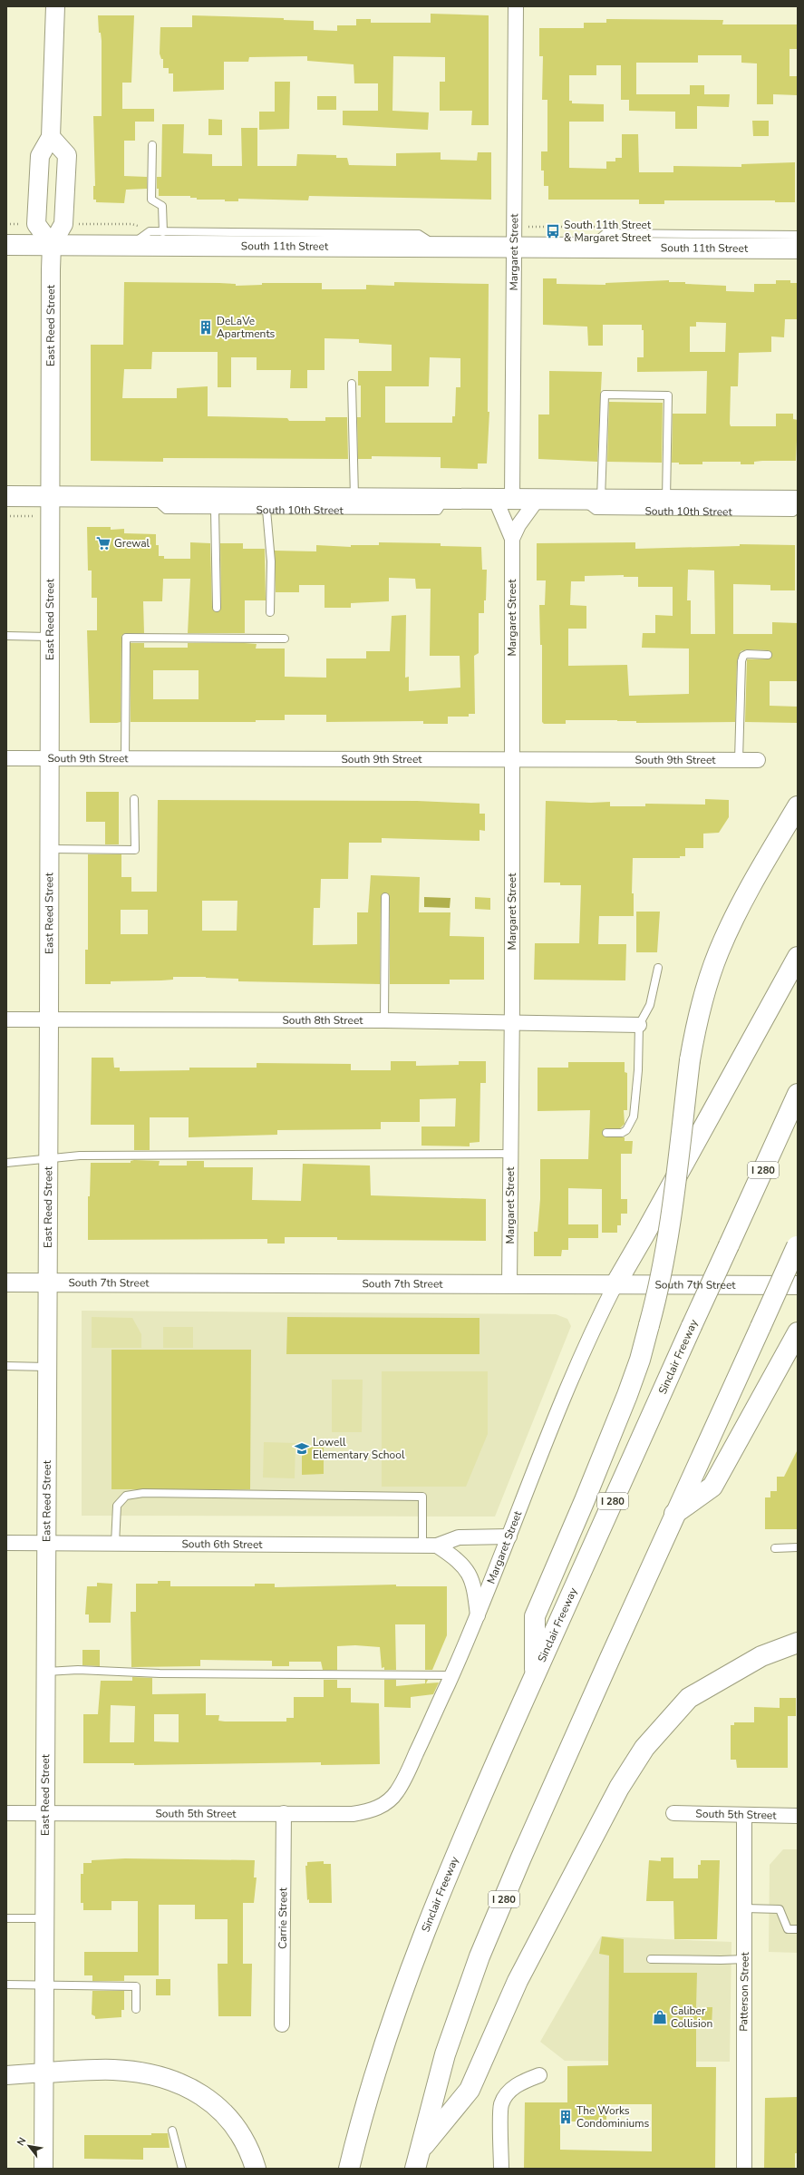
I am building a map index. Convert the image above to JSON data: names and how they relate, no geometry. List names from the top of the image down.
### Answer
{
  "streets": {
    "main road": [
      "South 11th Street",
      "South 10th Street",
      "I 280",
      "Sinclair Freeway"
    ],
    "street": [
      "Margaret Street",
      "East Reed Street",
      "South 9th Street",
      "South 8th Street",
      "South 7th Street",
      "South 6th Street",
      "South 5th Street",
      "Carrie Street",
      "Patterson Street"
    ]
  },
  "crossings": [
    ["South 11th Street", "Margaret Street"],
    ["South 11th Street", "East Reed Street"],
    ["Margaret Street", "South 10th Street"],
    ["Margaret Street", "South 9th Street"],
    ["Margaret Street", "South 8th Street"],
    ["Margaret Street", "South 7th Street"],
    ["Margaret Street", "South 6th Street"],
    ["Margaret Street", "South 5th Street"],
    ["East Reed Street", "South 10th Street"],
    ["East Reed Street", "South 9th Street"],
    ["East Reed Street", "South 8th Street"],
    ["East Reed Street", "South 7th Street"],
    ["East Reed Street", "South 6th Street"],
    ["East Reed Street", "South 5th Street"],
    ["South 5th Street", "Carrie Street"],
    ["South 5th Street", "Patterson Street"]
  ],
  "places": {
    "bus stop": ["South 11th Street & Margaret Street"],
    "building": ["DeLaVe Apartments", "The Works Condominiums"],
    "supermarket": ["Grewal"],
    "school or university": ["Lowell Elementary School"],
    "shop": ["Caliber Collision"]
  },
  "north": "top left"
}
